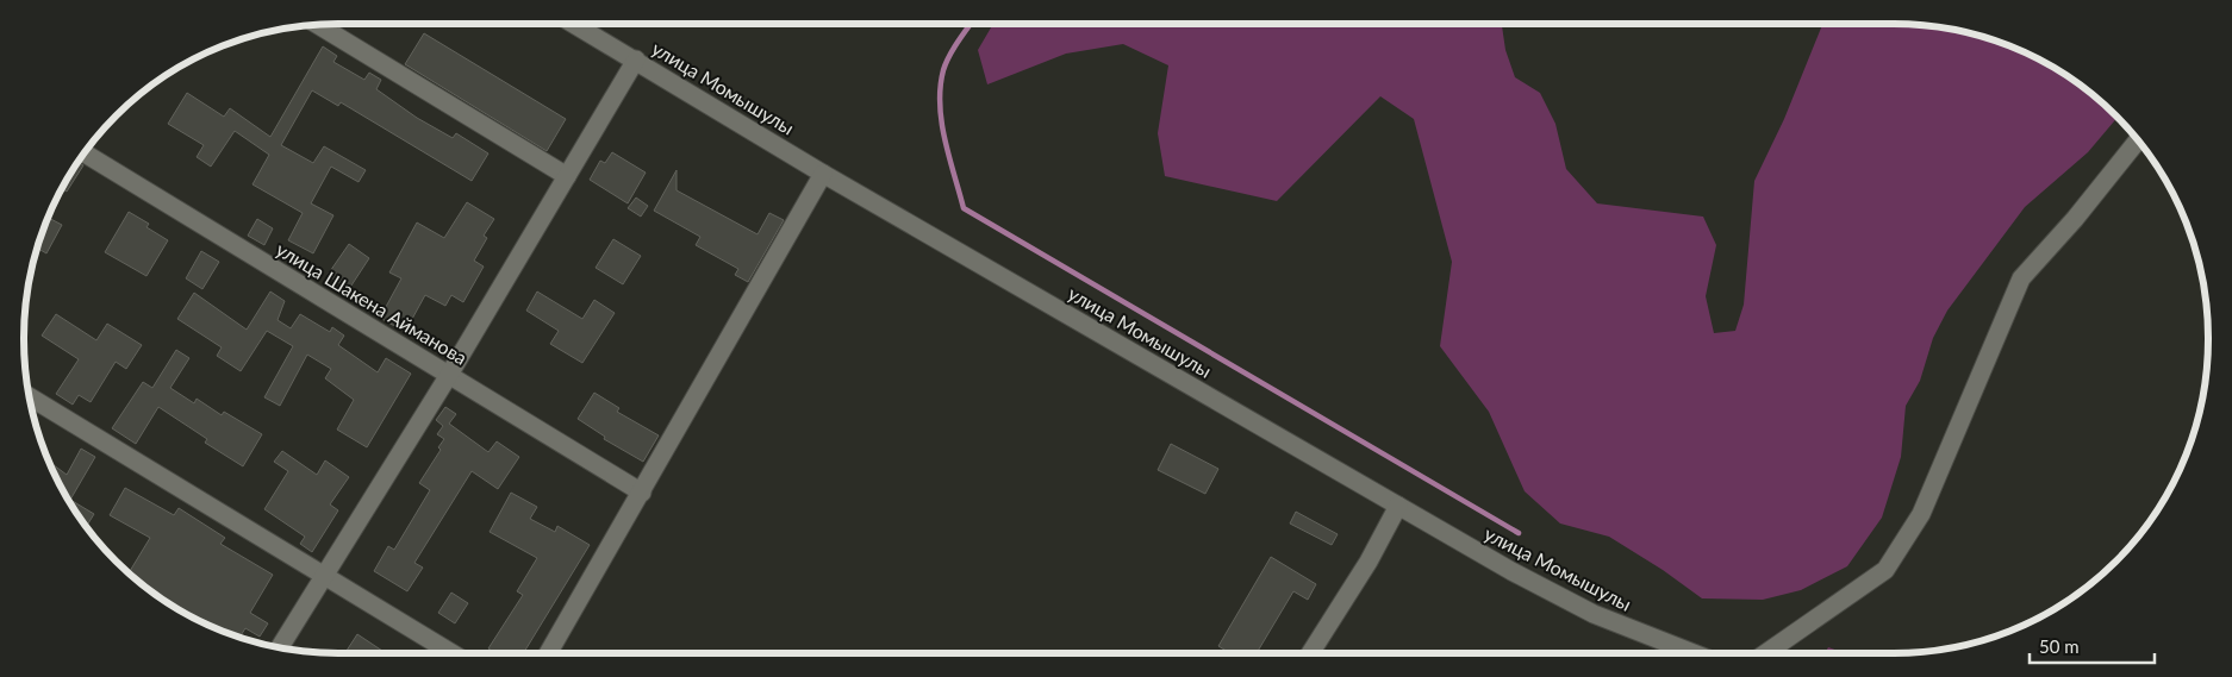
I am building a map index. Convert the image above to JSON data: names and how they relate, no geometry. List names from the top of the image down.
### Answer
{
  "streets": {
    "street": ["улица Момышулы", "улица Шакена Айманова"]
  },
  "scale_bar": "50 m"
}
